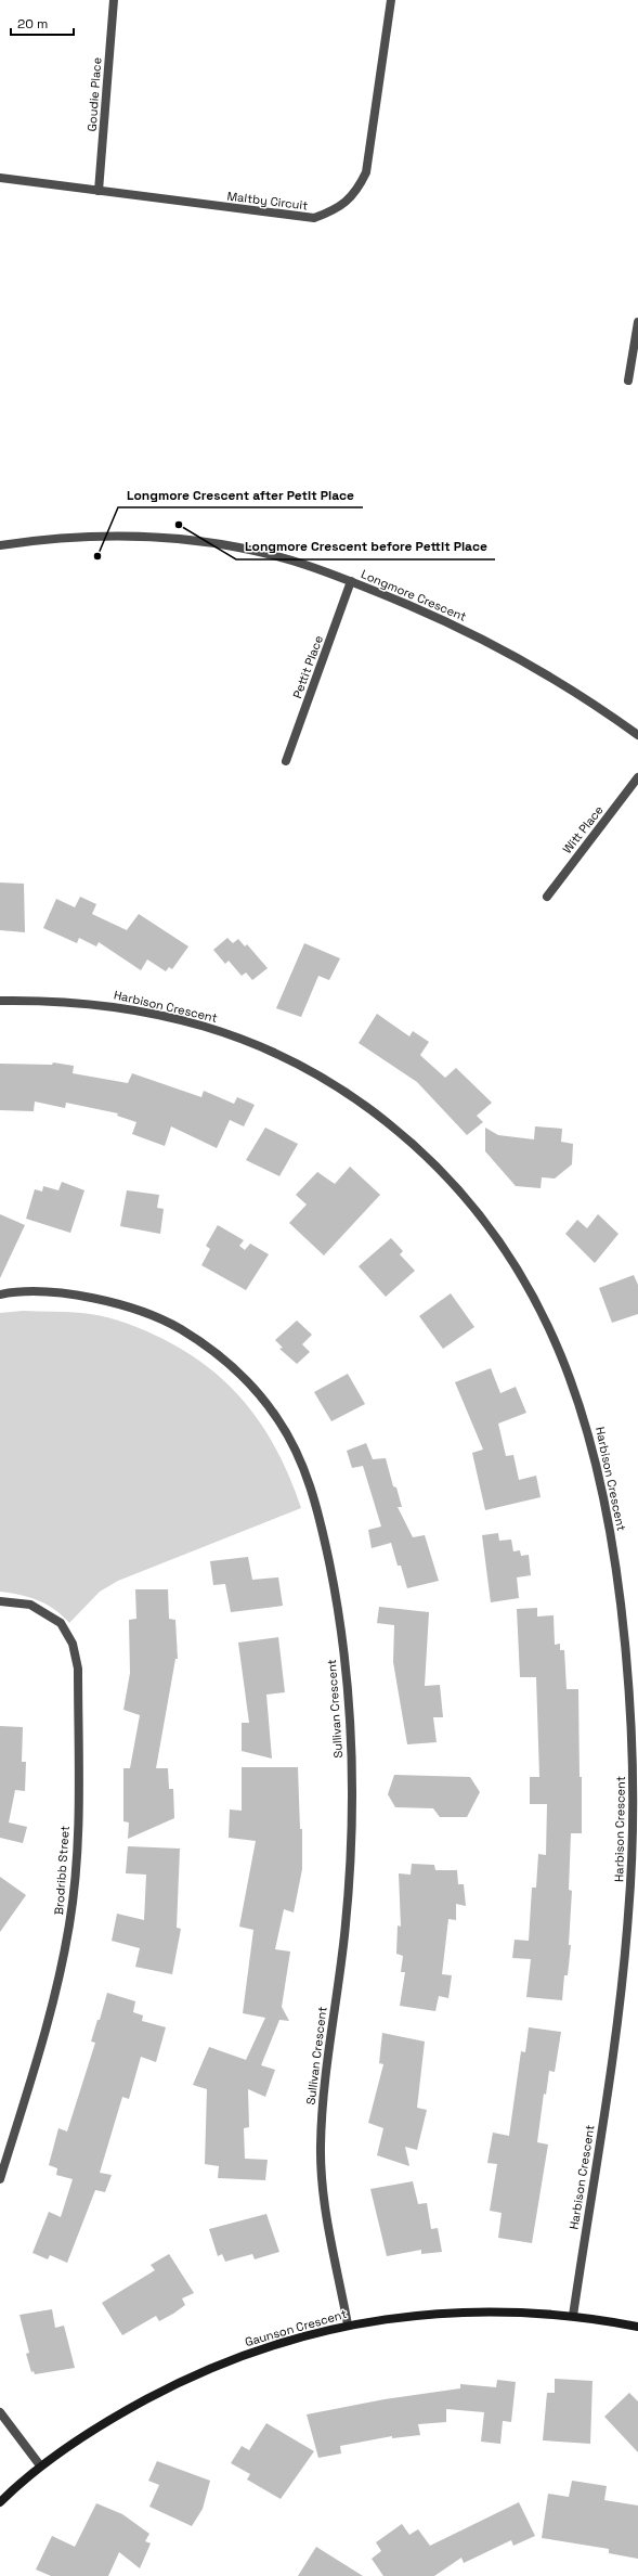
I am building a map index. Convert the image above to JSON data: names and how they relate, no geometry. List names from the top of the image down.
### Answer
{
  "streets": {
    "street": [
      "Goudie Place",
      "Maltby Circuit",
      "Longmore Crescent",
      "Pettit Place",
      "Witt Place",
      "Harbison Crescent",
      "Sullivan Crescent",
      "Brodribb Street",
      "Gaunson Crescent"
    ]
  },
  "crossings": [
    ["Goudie Place", "Maltby Circuit"],
    ["Longmore Crescent", "Pettit Place"],
    ["Harbison Crescent", "Gaunson Crescent"],
    ["Sullivan Crescent", "Gaunson Crescent"]
  ],
  "places": ["Longmore Crescent before Pettit Place", "Longmore Crescent after Petit Place"],
  "scale_bar": "20 m"
}
